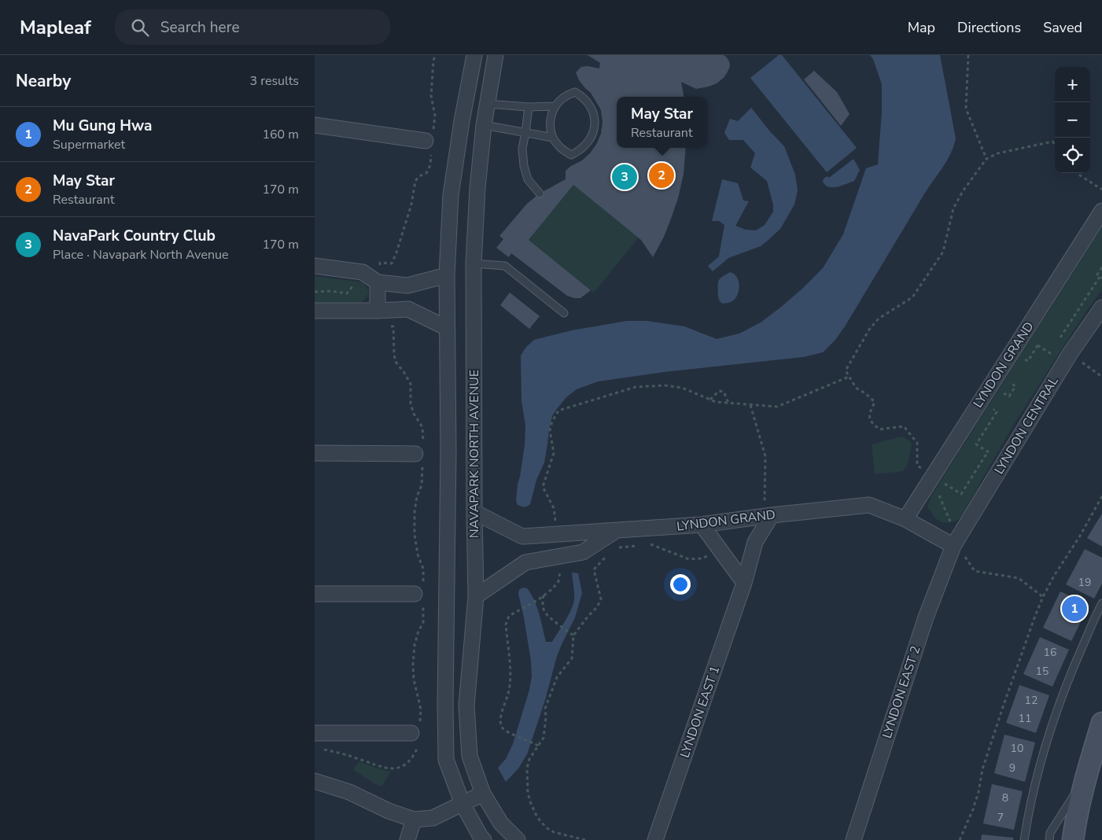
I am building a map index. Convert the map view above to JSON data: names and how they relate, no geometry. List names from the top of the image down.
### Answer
{
  "streets": {
    "street": [
      "LYNDON GRAND",
      "LYNDON CENTRAL",
      "NAVAPARK NORTH AVENUE",
      "LYNDON EAST 2",
      "LYNDON EAST 1"
    ]
  },
  "crossings": [
    ["LYNDON GRAND", "LYNDON CENTRAL"],
    ["LYNDON GRAND", "NAVAPARK NORTH AVENUE"],
    ["LYNDON GRAND", "LYNDON EAST 2"],
    ["LYNDON GRAND", "LYNDON EAST 1"],
    ["LYNDON CENTRAL", "LYNDON EAST 2"]
  ],
  "house_numbers": [
    "19",
    "16",
    "15",
    "12",
    "11",
    "10",
    "9",
    "8",
    "7"
  ],
  "page": {
    "header": "Mapleaf",
    "search": "Search here",
    "nav": ["Map", "Directions", "Saved"],
    "heading": ["Nearby", "3 results"],
    "map_buttons": ["+", "−"],
    "popup": ["May Star", "Restaurant"],
    "list": [
      {
        "mark": "1",
        "name": "Mu Gung Hwa",
        "note": "Supermarket",
        "value": "160 m"
      },
      {
        "mark": "2",
        "name": "May Star",
        "note": "Restaurant",
        "value": "170 m"
      },
      {
        "mark": "3",
        "name": "NavaPark Country Club",
        "note": "Place · Navapark North Avenue",
        "value": "170 m"
      }
    ],
    "pins": ["2", "3", "1"]
  }
}
